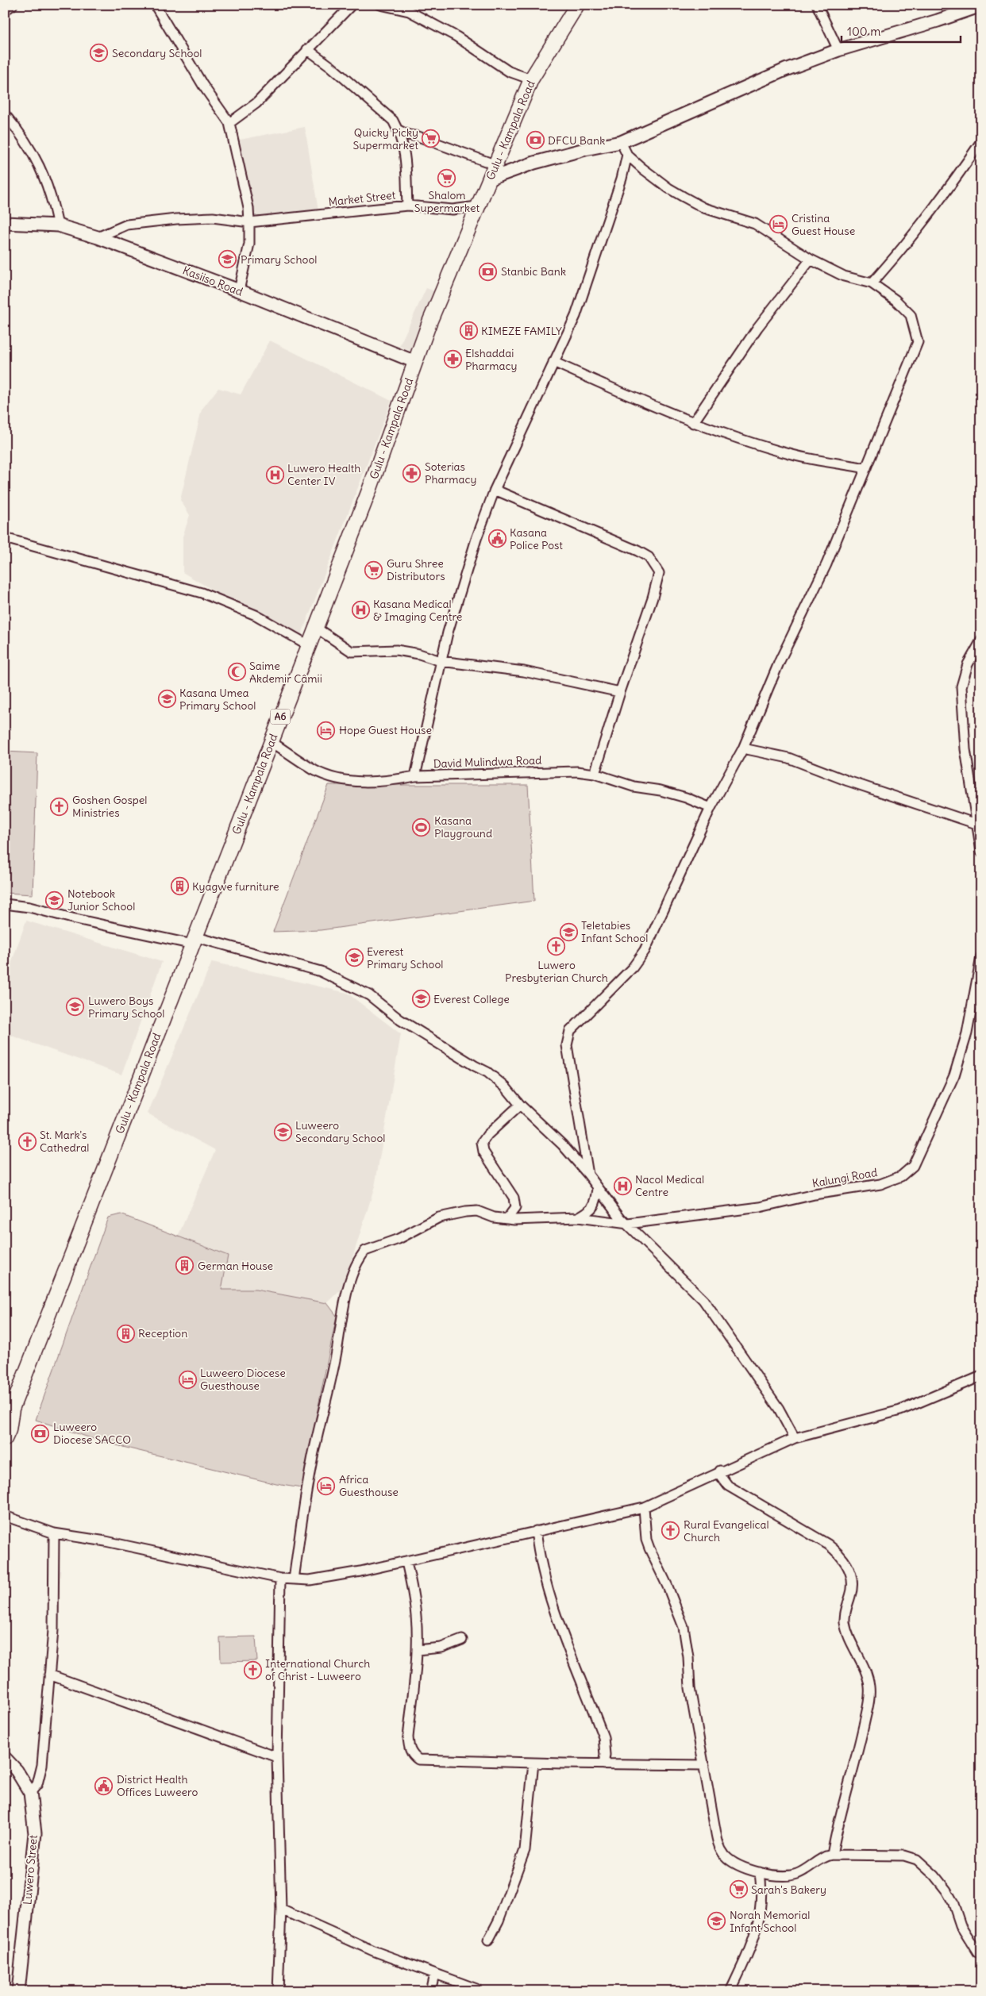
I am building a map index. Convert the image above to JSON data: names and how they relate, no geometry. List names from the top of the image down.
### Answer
{
  "streets": {
    "main road": [
      "Gulu - Kampala Road",
      "Kasiiso Road",
      "A6",
      "Luwero Street"
    ],
    "street": ["Market Street", "David Mulindwa Road", "Kalungi Road"]
  },
  "crossings": [
    ["Gulu - Kampala Road", "Market Street"],
    ["Gulu - Kampala Road", "Kasiiso Road"],
    ["Gulu - Kampala Road", "David Mulindwa Road"],
    ["Market Street", "Kasiiso Road"]
  ],
  "places": {
    "school or university": [
      "Secondary School",
      "Primary School",
      "Kasana Umea Primary School",
      "Notebook Junior School",
      "Teletabies Infant School",
      "Everest Primary School",
      "Everest College",
      "Luwero Boys Primary School",
      "Luweero Secondary School",
      "Norah Memorial Infant School"
    ],
    "supermarket": [
      "Quicky Picky Supermarket",
      "Shalom Supermarket",
      "Guru Shree Distributors",
      "Sarah's Bakery"
    ],
    "bank": ["DFCU Bank", "Stanbic Bank", "Luweero Diocese SACCO"],
    "hotel": [
      "Cristina Guest House",
      "Hope Guest House",
      "Luweero Diocese Guesthouse",
      "Africa Guesthouse"
    ],
    "building": [
      "KIMEZE FAMILY",
      "Kyagwe furniture",
      "German House",
      "Reception"
    ],
    "pharmacy": ["Elshaddai Pharmacy", "Soterias Pharmacy"],
    "hospital": ["Luwero Health Center IV", "Kasana Medical & Imaging Centre", "Nacol Medical Centre"],
    "public building": ["Kasana Police Post", "District Health Offices Luweero"],
    "mosque": ["Saime Akdemir Câmii"],
    "church": [
      "Goshen Gospel Ministries",
      "Luwero Presbyterian Church",
      "St. Mark's Cathedral",
      "Rural Evangelical Church",
      "International Church of Christ - Luweero"
    ],
    "sports": ["Kasana Playground"]
  },
  "scale_bar": "100 m"
}
